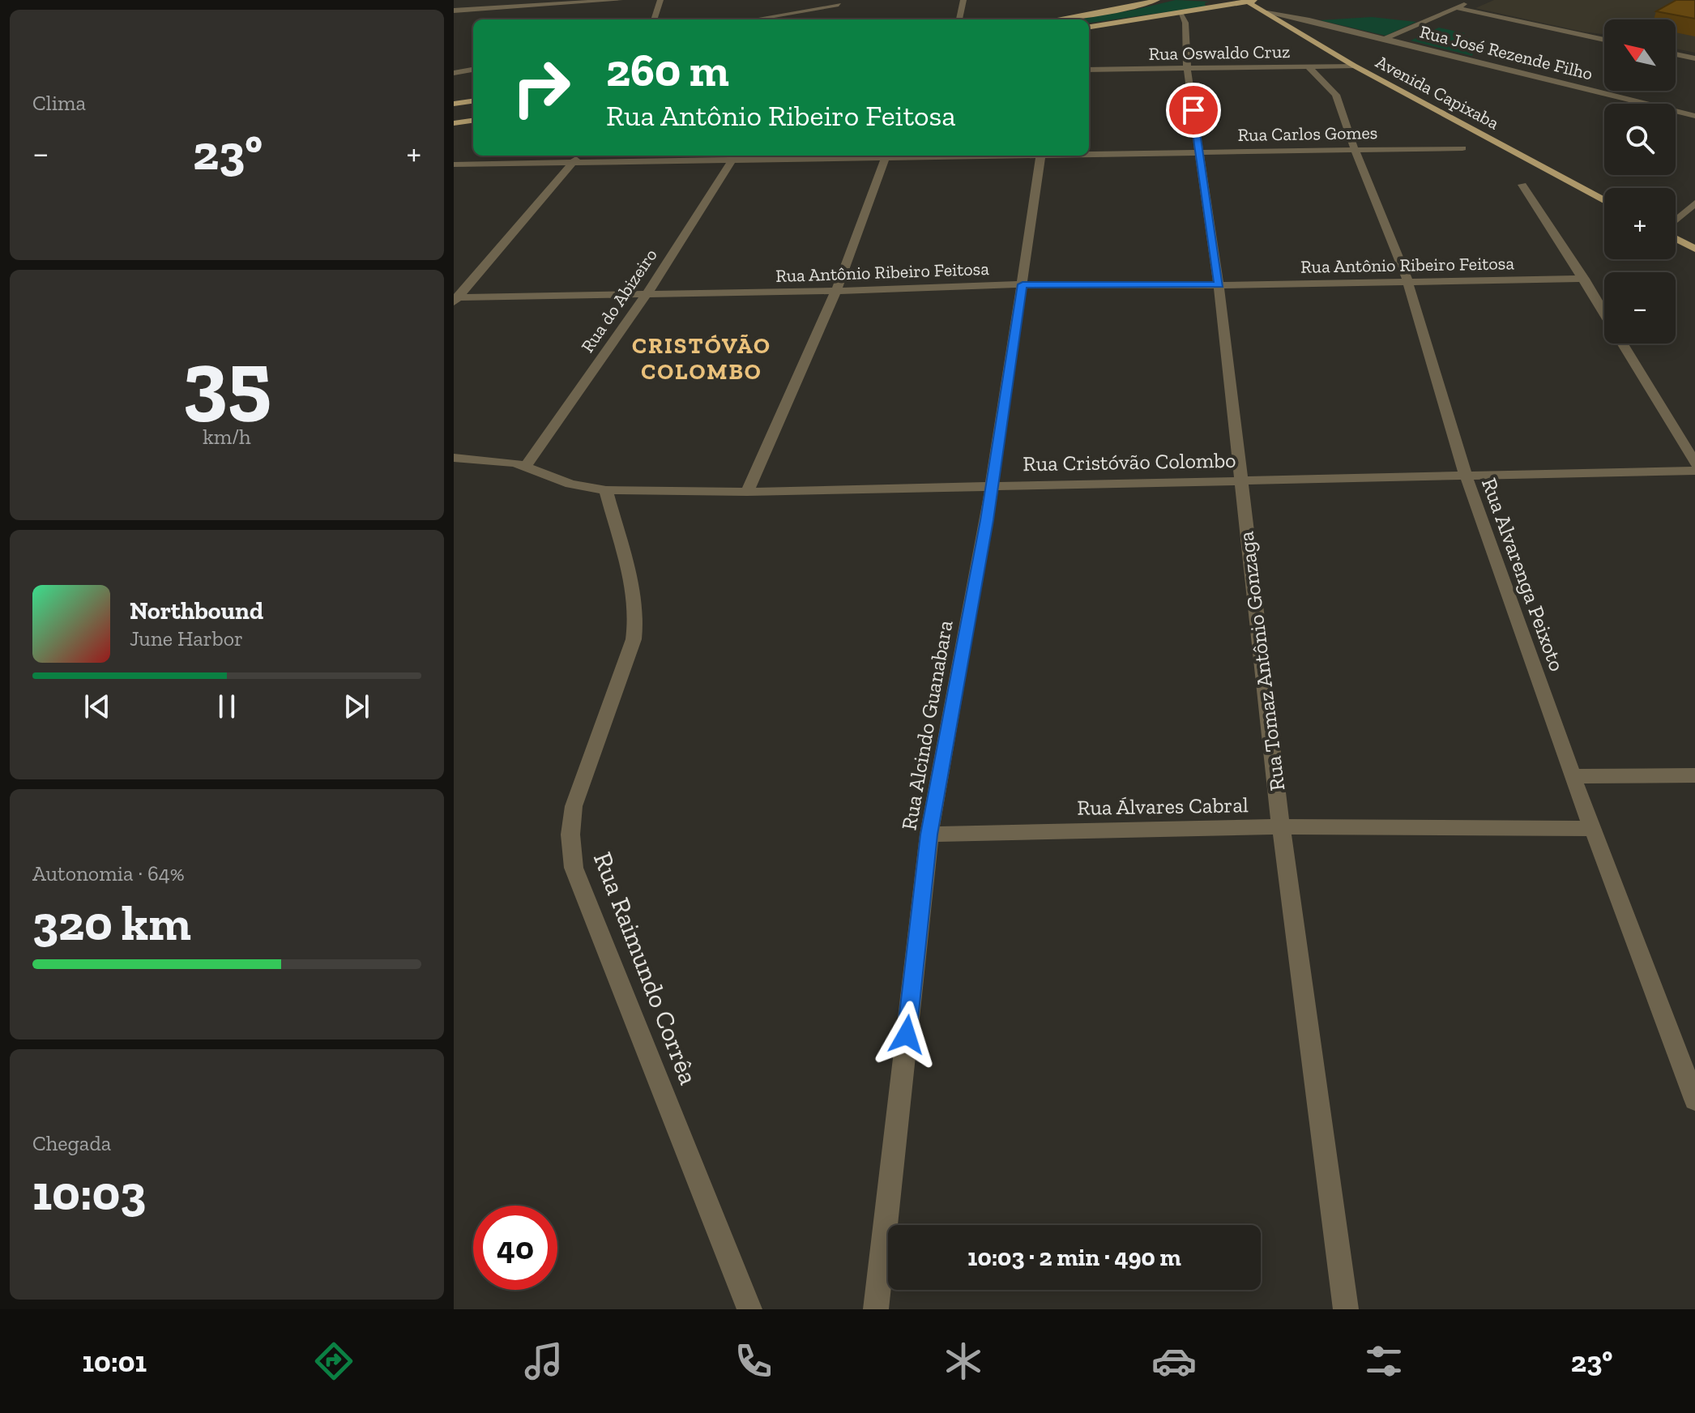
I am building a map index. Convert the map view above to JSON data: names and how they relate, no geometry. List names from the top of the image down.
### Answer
{
  "streets": {
    "main road": ["Avenida Capixaba"],
    "street": [
      "Rua Oswaldo Cruz",
      "Rua José Rezende Filho",
      "Rua Carlos Gomes",
      "Rua Antônio Ribeiro Feitosa",
      "Rua do Abizeiro",
      "Rua Cristóvão Colombo",
      "Rua Alvarenga Peixoto",
      "Rua Tomaz Antônio Gonzaga",
      "Rua Alcindo Guanabara",
      "Rua Álvares Cabral",
      "Rua Raimundo Corrêa"
    ]
  },
  "crossings": [
    ["Rua Oswaldo Cruz", "Avenida Capixaba"],
    ["Rua Oswaldo Cruz", "Rua Alvarenga Peixoto"],
    ["Rua Oswaldo Cruz", "Rua Tomaz Antônio Gonzaga"],
    ["Rua José Rezende Filho", "Avenida Capixaba"],
    ["Rua Carlos Gomes", "Rua do Abizeiro"],
    ["Rua Carlos Gomes", "Rua Alvarenga Peixoto"],
    ["Rua Carlos Gomes", "Rua Tomaz Antônio Gonzaga"],
    ["Rua Antônio Ribeiro Feitosa", "Rua do Abizeiro"],
    ["Rua Antônio Ribeiro Feitosa", "Rua Alvarenga Peixoto"],
    ["Rua Antônio Ribeiro Feitosa", "Rua Tomaz Antônio Gonzaga"],
    ["Rua Antônio Ribeiro Feitosa", "Rua Alcindo Guanabara"],
    ["Rua do Abizeiro", "Rua Cristóvão Colombo"],
    ["Rua Cristóvão Colombo", "Rua Alvarenga Peixoto"],
    ["Rua Cristóvão Colombo", "Rua Tomaz Antônio Gonzaga"],
    ["Rua Cristóvão Colombo", "Rua Alcindo Guanabara"],
    ["Rua Cristóvão Colombo", "Rua Raimundo Corrêa"],
    ["Rua Alvarenga Peixoto", "Rua Álvares Cabral"],
    ["Rua Tomaz Antônio Gonzaga", "Rua Álvares Cabral"],
    ["Rua Alcindo Guanabara", "Rua Álvares Cabral"]
  ],
  "districts": ["CRISTÓVÃO COLOMBO"],
  "north": "top left",
  "page": {
    "tile": [
      "Clima",
      ["35", "km/h"],
      ["Autonomia · 64%", "320 km"],
      ["Chegada", "10:03"]
    ],
    "map_buttons": ["+", "−"],
    "turn": ["260 m", "Rua Antônio Ribeiro Feitosa"],
    "heat": ["−", "23°", "+"],
    "song": ["Northbound", "June Harbor"],
    "limit": "40",
    "trip": "10:03 · 2 min · 490 m",
    "tabs": ["10:01", "23°"]
  }
}
